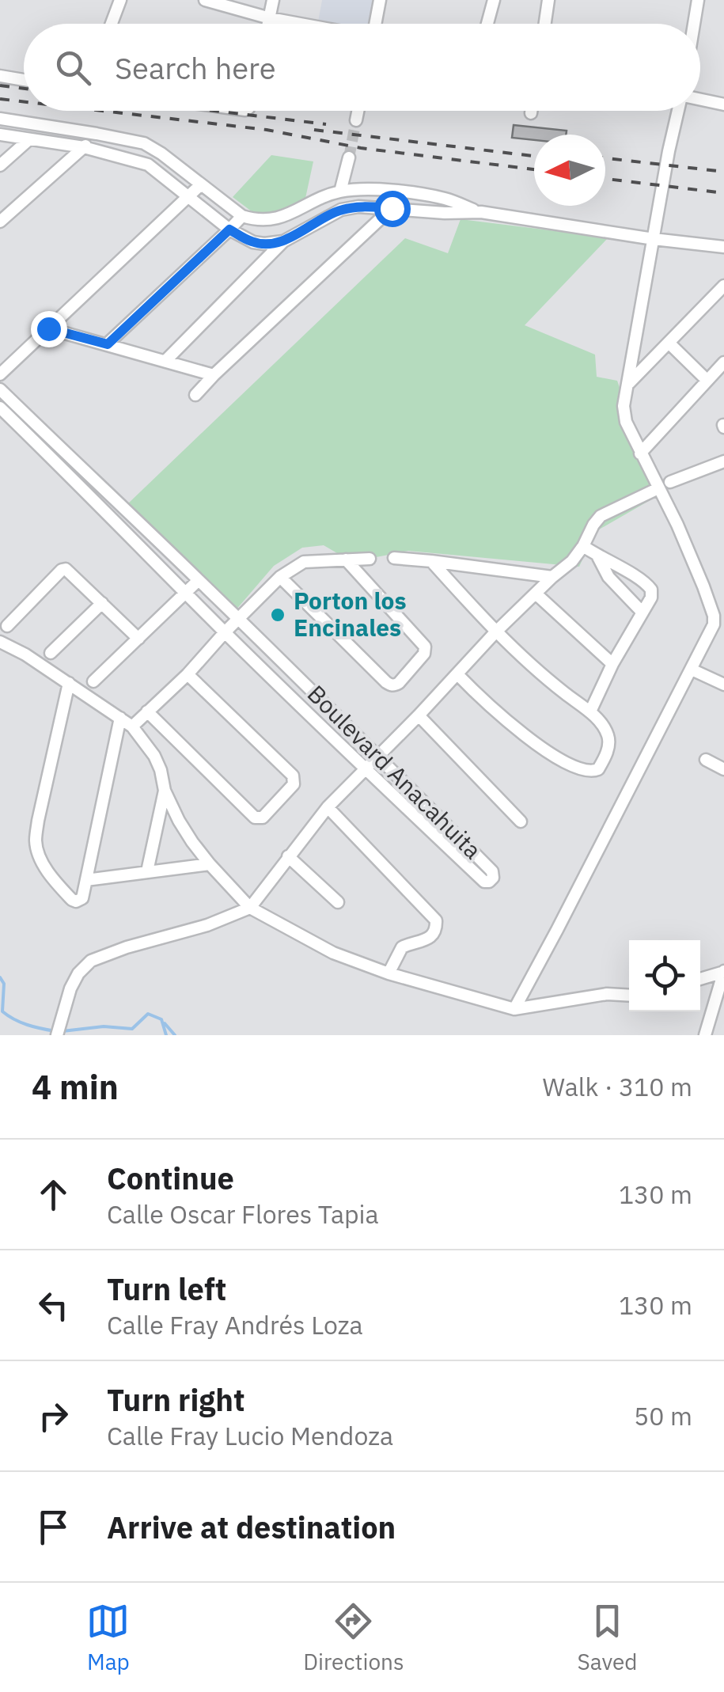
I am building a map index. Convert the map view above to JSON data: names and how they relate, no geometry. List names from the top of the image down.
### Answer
{
  "streets": {
    "street": ["Boulevard Anacahuita"]
  },
  "places": ["Porton los Encinales"],
  "north": "left",
  "page": {
    "search": "Search here",
    "heading": ["4 min", "Walk · 310 m"],
    "list": [
      ["Continue", "Calle Oscar Flores Tapia", "130 m"],
      ["Turn left", "Calle Fray Andrés Loza", "130 m"],
      ["Turn right", "Calle Fray Lucio Mendoza", "50 m"],
      "Arrive at destination"
    ],
    "nav": ["Map", "Directions", "Saved"]
  }
}
